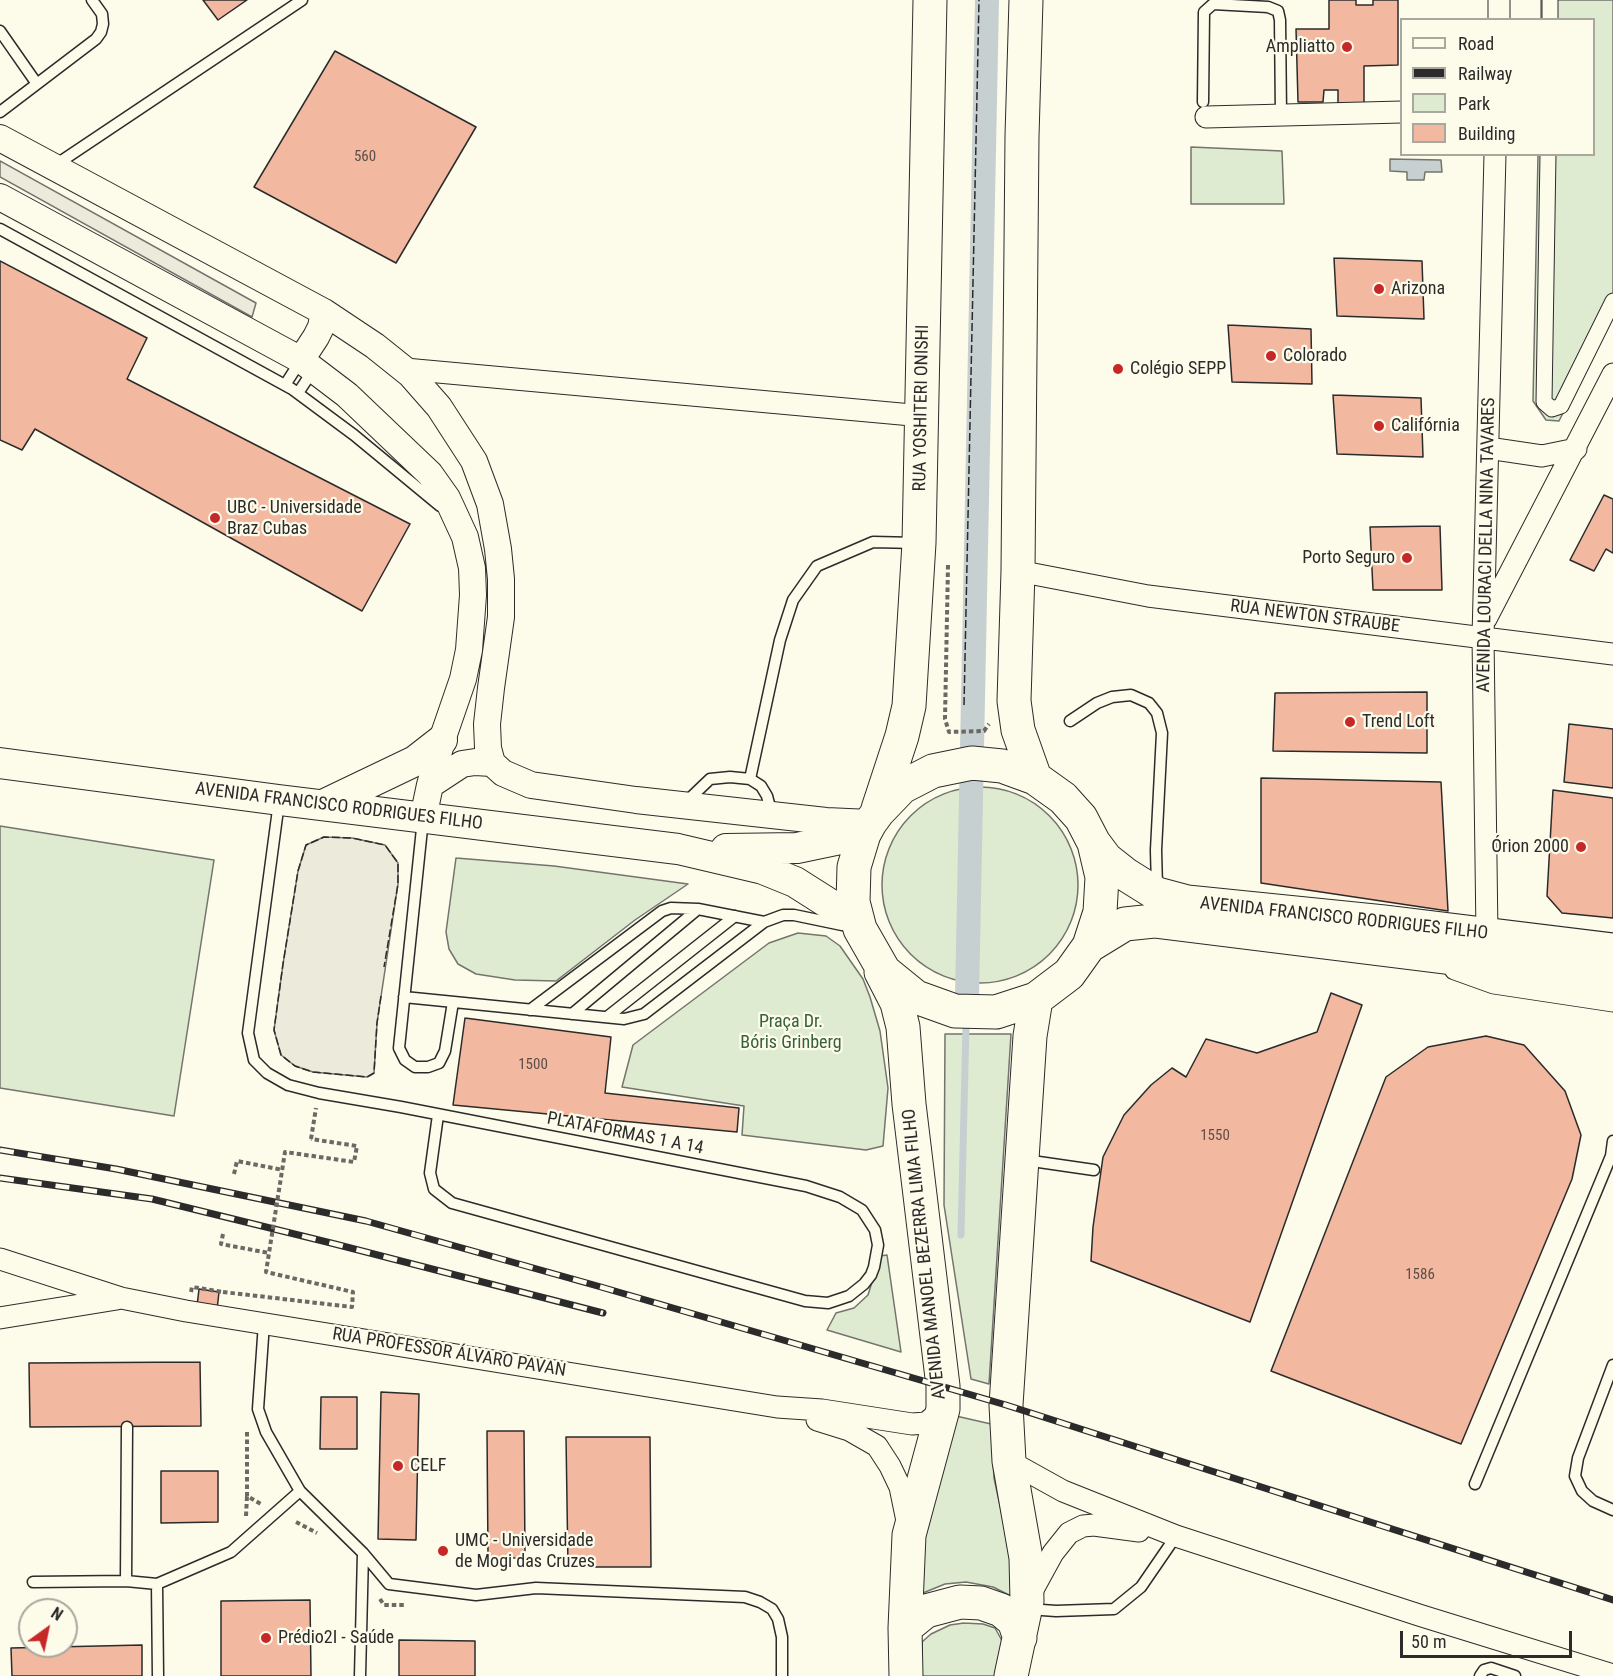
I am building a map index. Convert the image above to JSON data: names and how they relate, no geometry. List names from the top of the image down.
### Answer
{
  "streets": {
    "main road": ["RUA YOSHITERI ONISHI", "AVENIDA FRANCISCO RODRIGUES FILHO", "AVENIDA MANOEL BEZERRA LIMA FILHO"],
    "street": ["AVENIDA LOURACI DELLA NINA TAVARES", "RUA NEWTON STRAUBE", "RUA PROFESSOR ÁLVARO PAVAN"],
    "lane": ["PLATAFORMAS 1 A 14"]
  },
  "crossings": [
    ["RUA YOSHITERI ONISHI", "AVENIDA FRANCISCO RODRIGUES FILHO"],
    ["AVENIDA LOURACI DELLA NINA TAVARES", "RUA NEWTON STRAUBE"],
    ["AVENIDA LOURACI DELLA NINA TAVARES", "AVENIDA FRANCISCO RODRIGUES FILHO"],
    ["AVENIDA FRANCISCO RODRIGUES FILHO", "PLATAFORMAS 1 A 14"],
    ["AVENIDA FRANCISCO RODRIGUES FILHO", "AVENIDA MANOEL BEZERRA LIMA FILHO"],
    ["AVENIDA MANOEL BEZERRA LIMA FILHO", "RUA PROFESSOR ÁLVARO PAVAN"]
  ],
  "parks": ["Praça Dr. Bóris Grinberg"],
  "places": [
    "Ampliatto",
    "Arizona",
    "Colorado",
    "Colégio SEPP",
    "Califórnia",
    "UBC - Universidade Braz Cubas",
    "Porto Seguro",
    "Trend Loft",
    "Órion 2000",
    "CELF",
    "UMC - Universidade de Mogi das Cruzes",
    "Prédio2I - Saúde"
  ],
  "house_numbers": [
    "560",
    "1500",
    "1550",
    "1586"
  ],
  "legend": [
    "Road",
    "Railway",
    "Park",
    "Building"
  ],
  "scale_bar": "50 m",
  "north": "top right"
}
